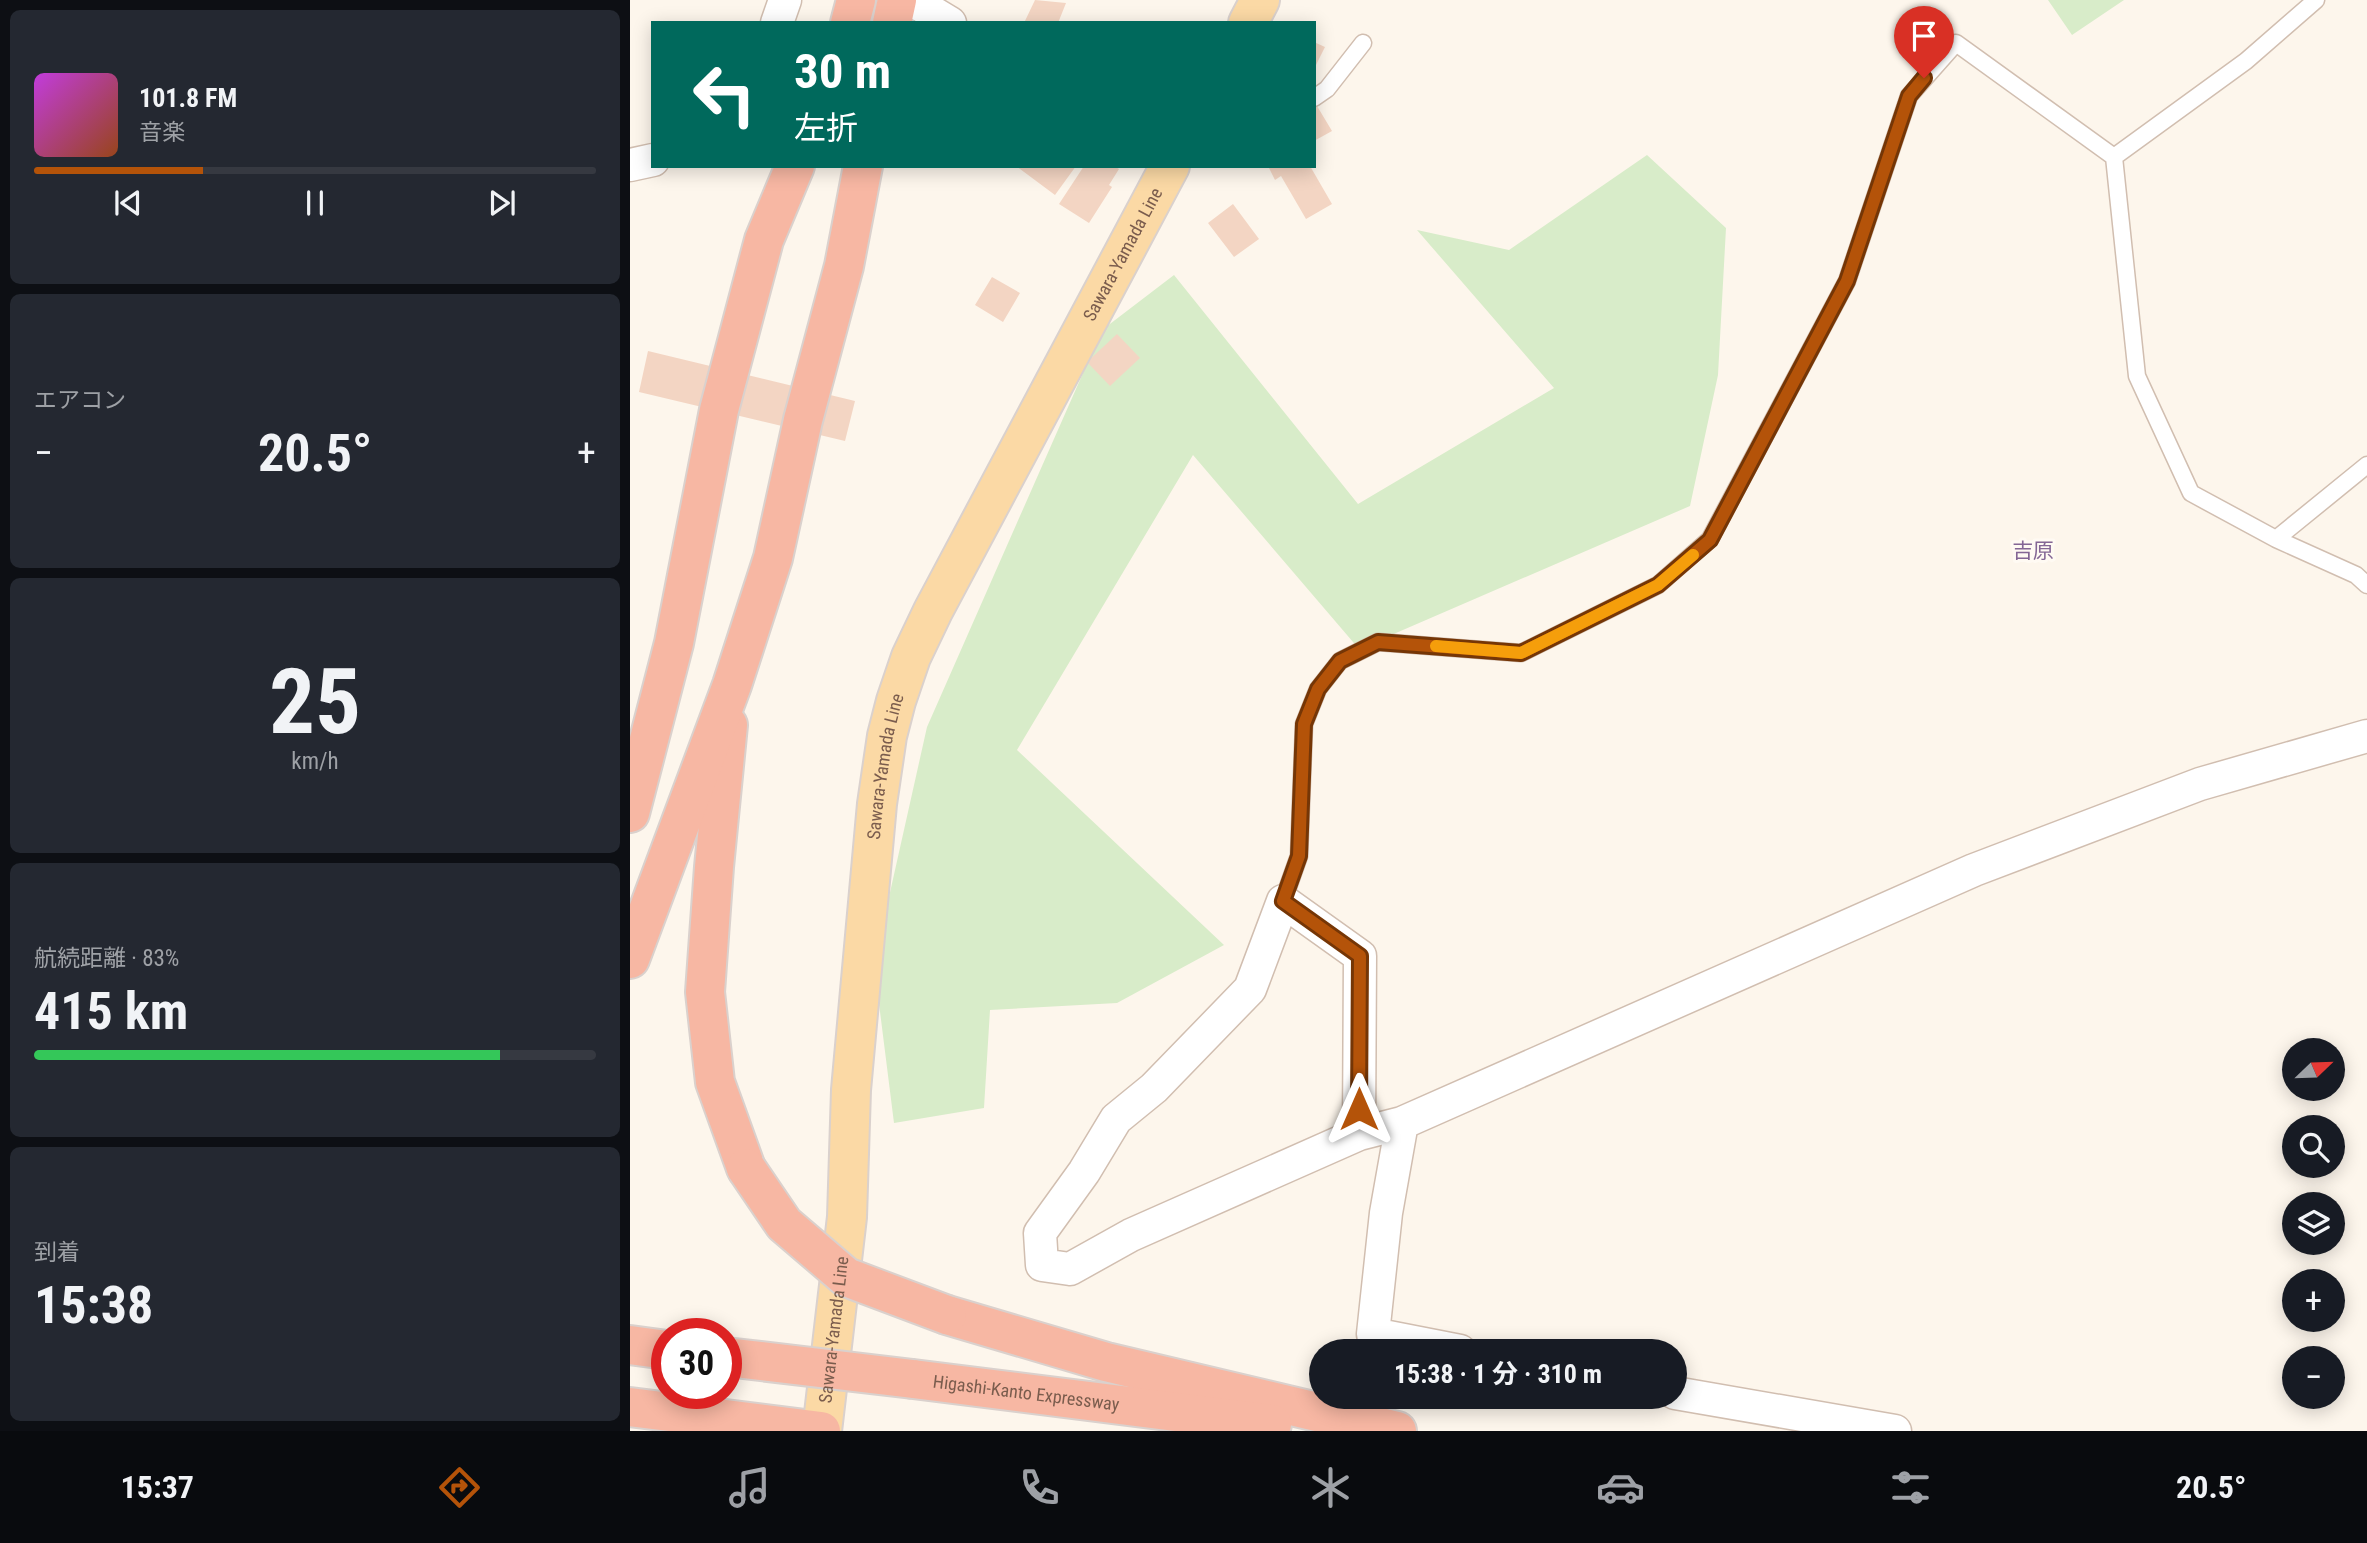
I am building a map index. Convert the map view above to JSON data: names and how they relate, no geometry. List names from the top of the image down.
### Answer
{
  "streets": {
    "highway": ["Higashi-Kanto Expressway"],
    "main road": ["Sawara-Yamada Line"]
  },
  "districts": ["吉原"],
  "north": "top right",
  "page": {
    "turn": ["30 m", "左折"],
    "song": ["101.8 FM", "音楽"],
    "tile": [
      "エアコン",
      ["25", "km/h"],
      ["航続距離 · 83%", "415 km"],
      ["到着", "15:38"]
    ],
    "heat": ["−", "20.5°", "+"],
    "map_buttons": ["+", "−"],
    "limit": "30",
    "trip": "15:38 · 1 分 · 310 m",
    "tabs": ["15:37", "20.5°"]
  }
}
